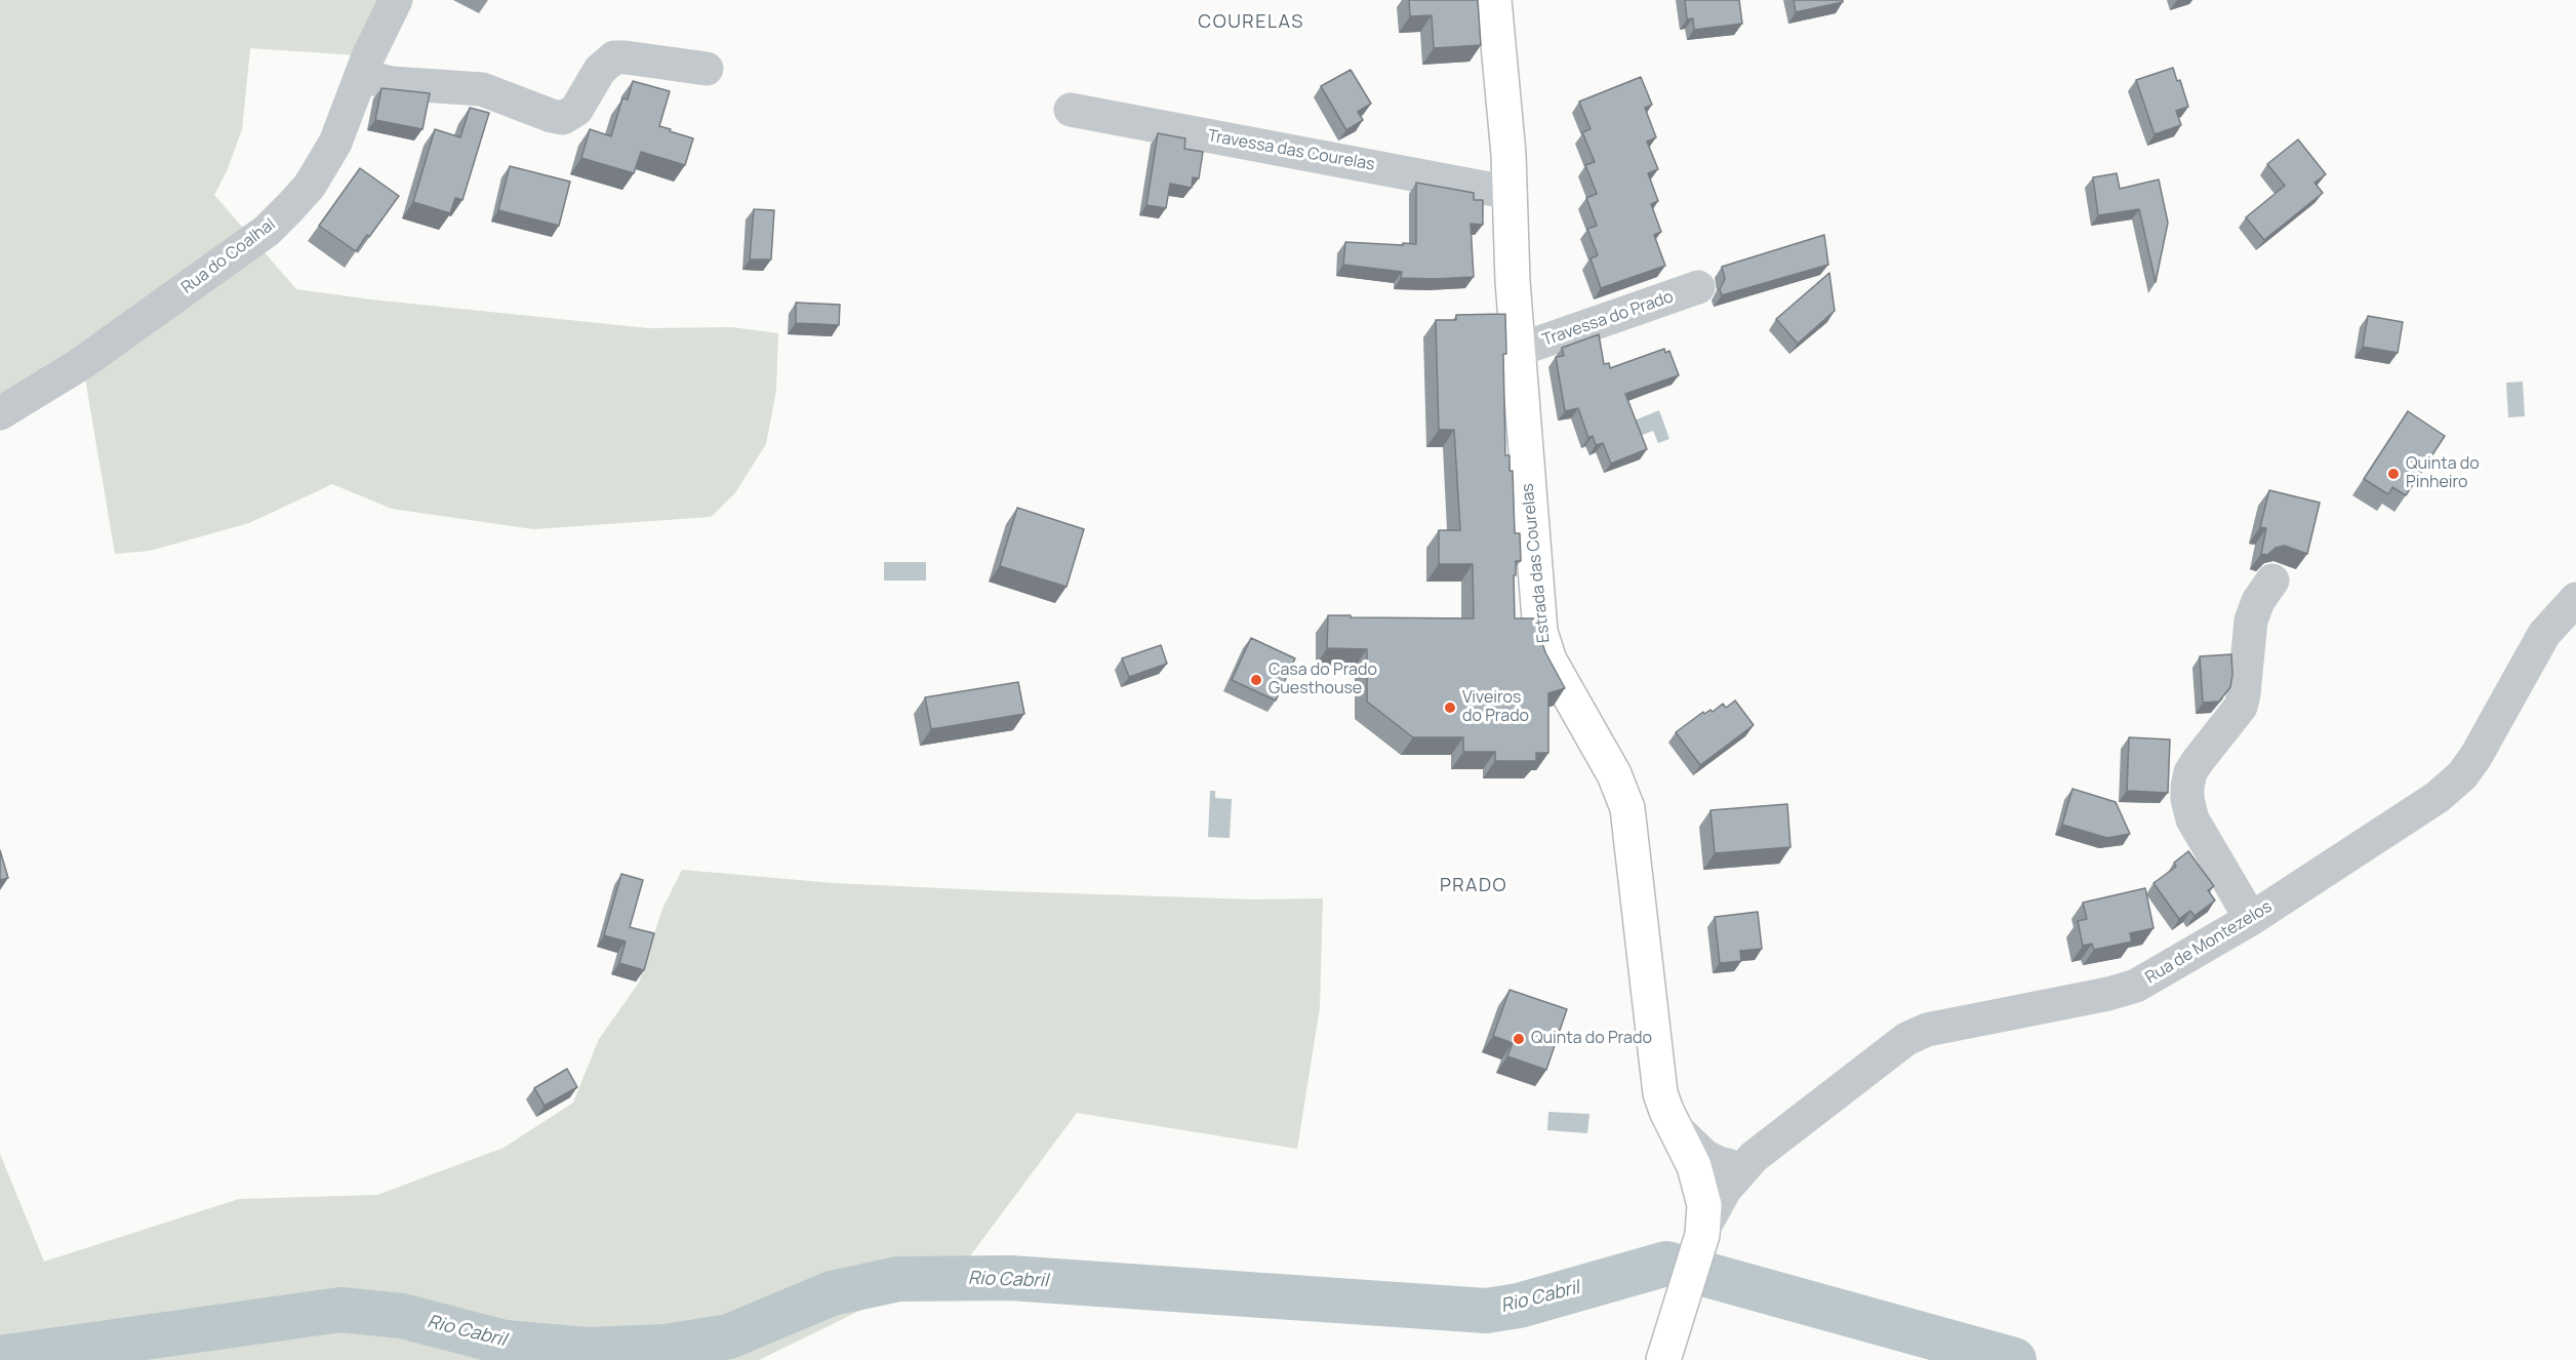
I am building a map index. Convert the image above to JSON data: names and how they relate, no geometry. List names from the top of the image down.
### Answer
{
  "streets": {
    "main road": ["Estrada das Courelas"],
    "street": [
      "Travessa das Courelas",
      "Rua do Coalhal",
      "Travessa do Prado",
      "Rua de Montezelos"
    ]
  },
  "crossings": [
    ["Travessa das Courelas", "Estrada das Courelas"],
    ["Travessa do Prado", "Estrada das Courelas"]
  ],
  "districts": ["COURELAS", "PRADO"],
  "water": ["Rio Cabril"],
  "places": [
    "Quinta do Pinheiro",
    "Casa do Prado Guesthouse",
    "Viveiros do Prado",
    "Quinta do Prado"
  ]
}
